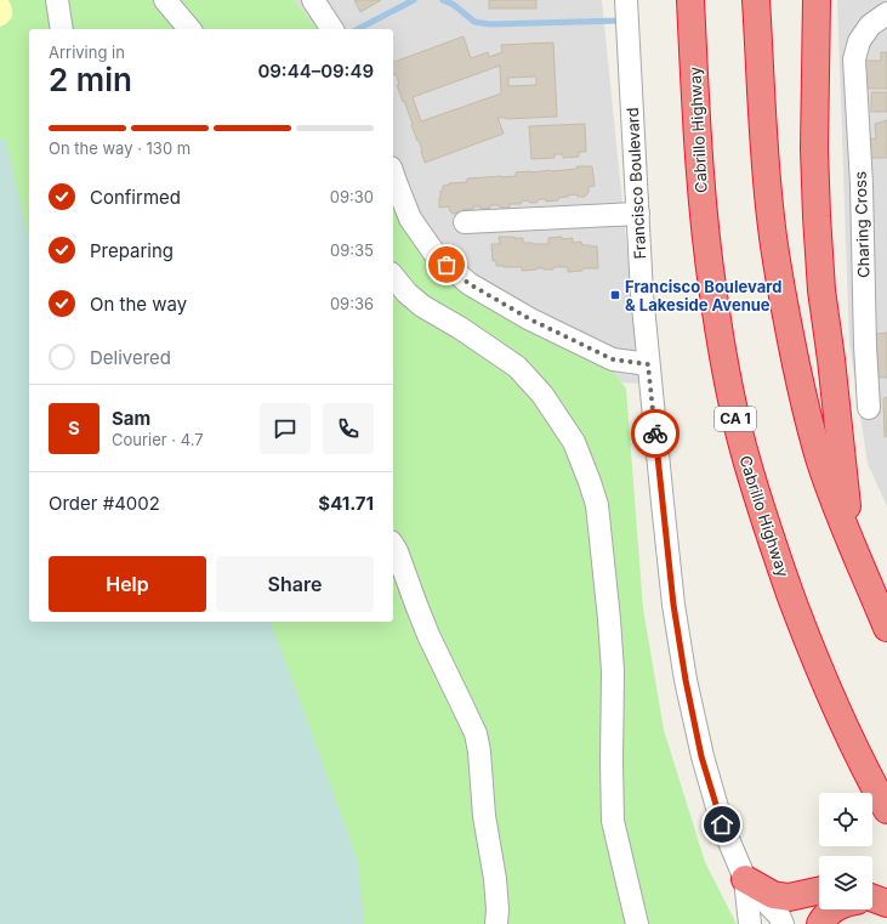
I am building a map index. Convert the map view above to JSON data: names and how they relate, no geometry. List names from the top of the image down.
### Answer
{
  "streets": {
    "highway": ["Cabrillo Highway", "CA 1"],
    "street": ["Francisco Boulevard", "Charing Cross"]
  },
  "places": {
    "transit": ["Francisco Boulevard & Lakeside Avenue"]
  },
  "page": {
    "heading": ["2 min", "Arriving in", "09:44–09:49"],
    "panel": [
      "Sam",
      "Courier · 4.7",
      "Order #4002",
      "$41.71"
    ],
    "bar": "On the way · 130 m",
    "list": [
      ["Confirmed", "09:30"],
      ["Preparing", "09:35"],
      ["On the way", "09:36"],
      "Delivered"
    ],
    "round": "S",
    "buttons": ["Help", "Share"]
  }
}
